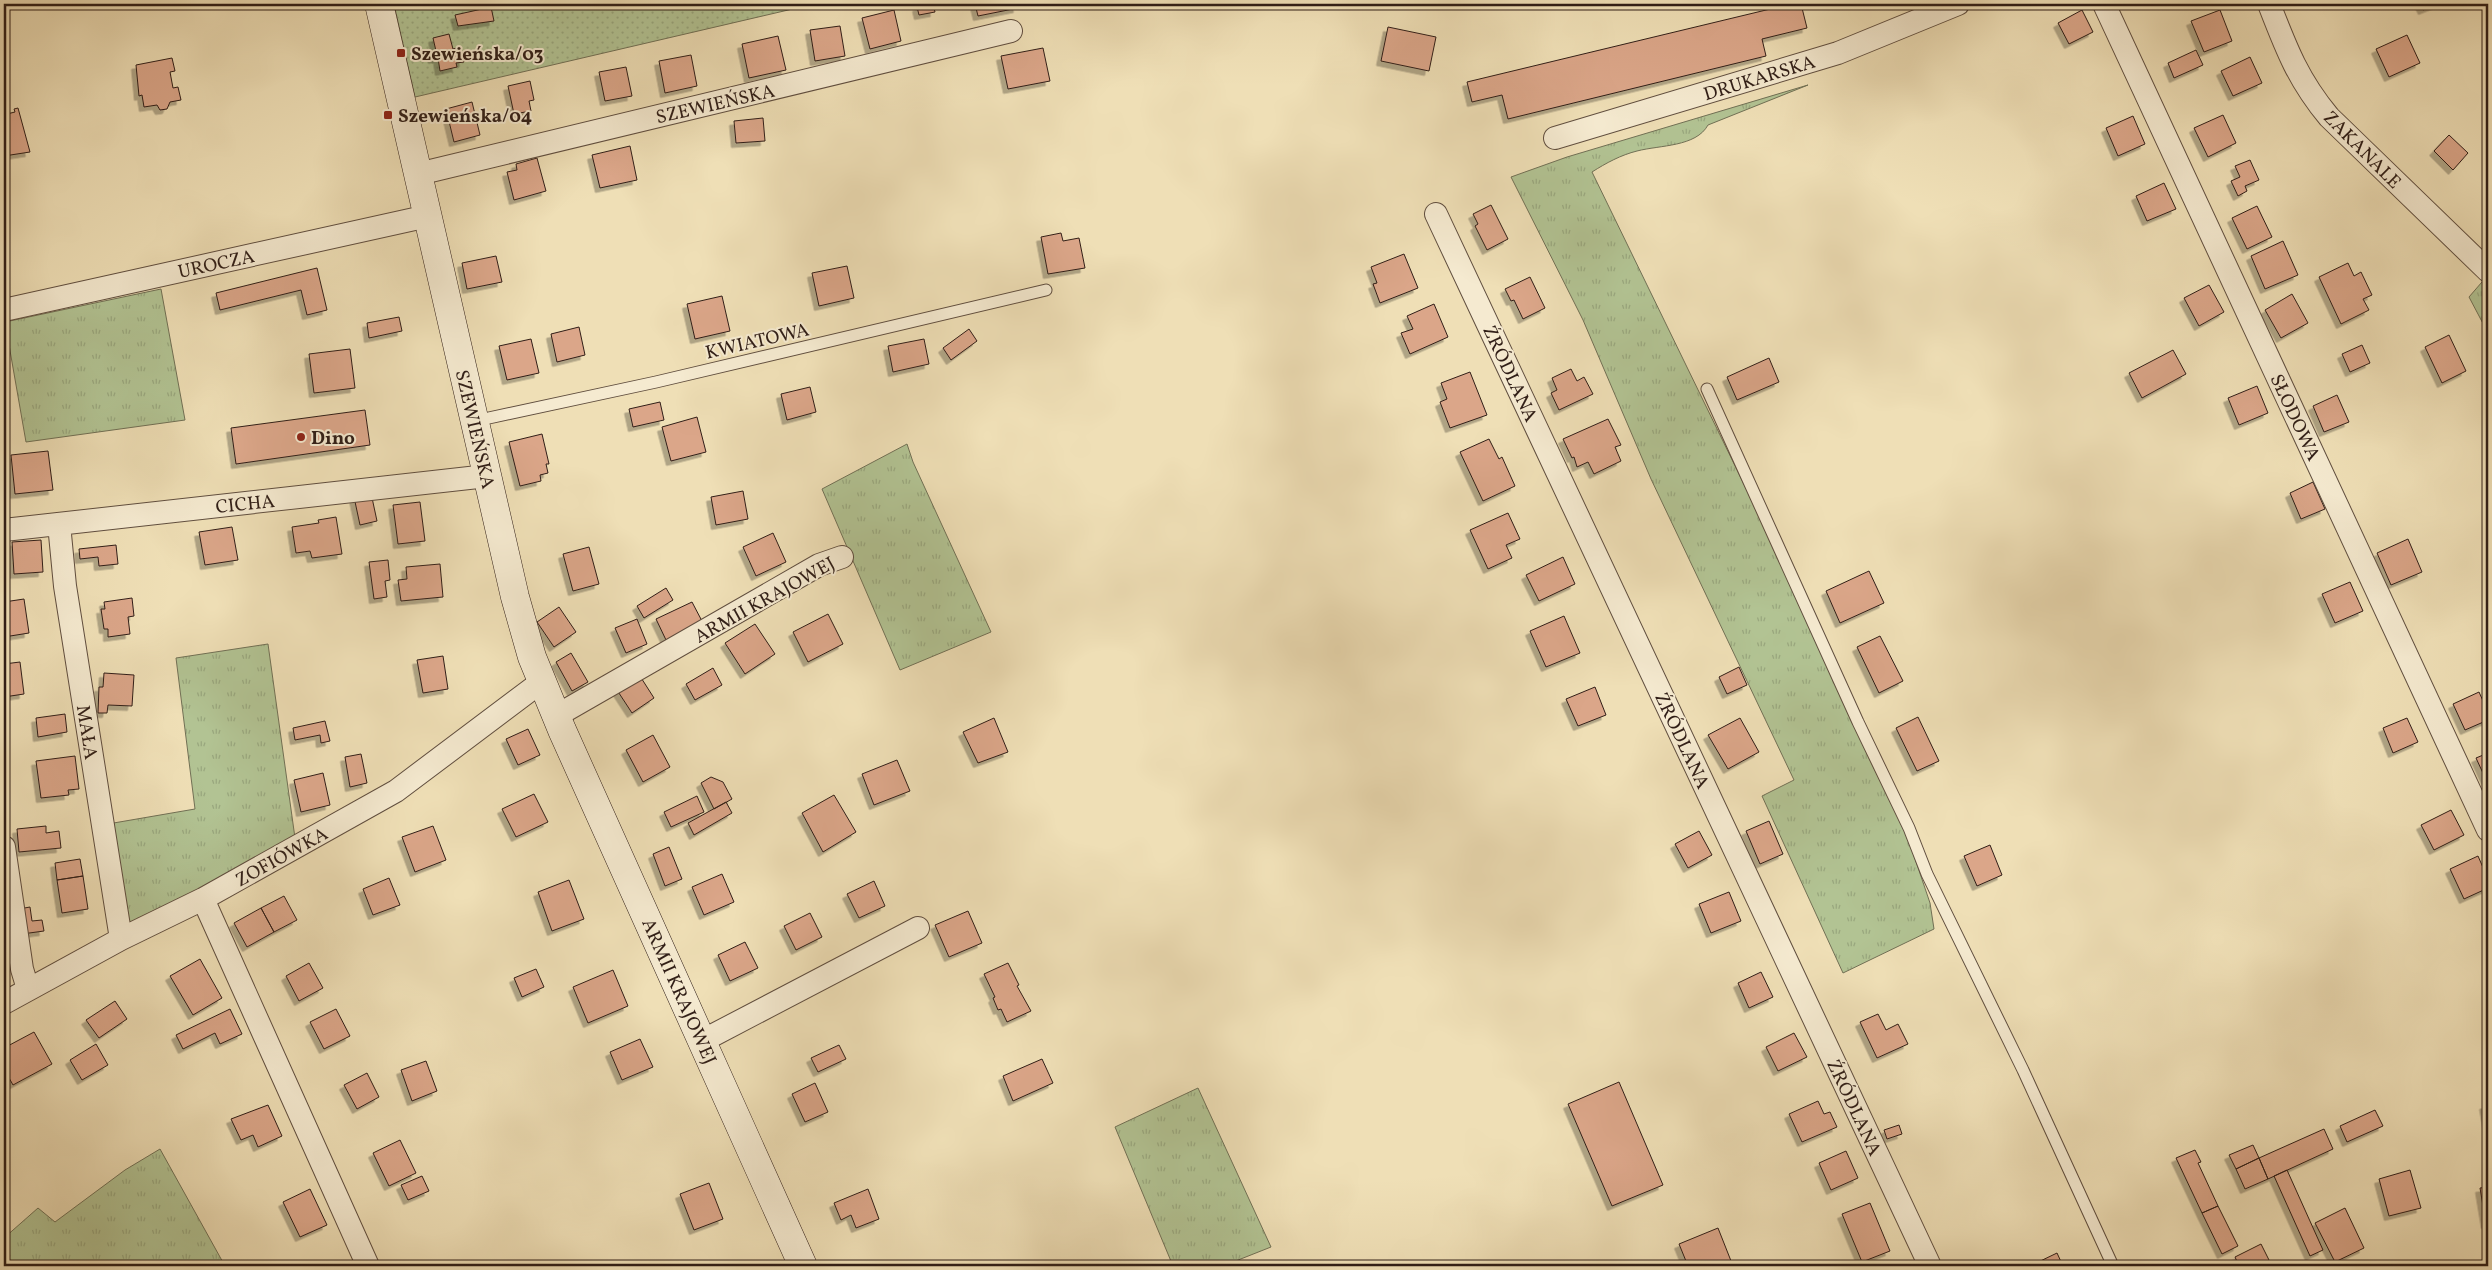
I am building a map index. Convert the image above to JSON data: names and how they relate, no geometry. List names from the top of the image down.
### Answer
{
  "streets": {
    "street": [
      "DRUKARSKA",
      "SZEWIEŃSKA",
      "ZAKANALE",
      "UROCZA",
      "ŹRÓDLANA",
      "SŁODOWA",
      "CICHA",
      "ARMII KRAJOWEJ",
      "MAŁA",
      "ZOFIÓWKA"
    ],
    "lane": ["KWIATOWA"]
  },
  "crossings": [
    ["SZEWIEŃSKA", "UROCZA"],
    ["SZEWIEŃSKA", "KWIATOWA"],
    ["SZEWIEŃSKA", "CICHA"],
    ["SZEWIEŃSKA", "ARMII KRAJOWEJ"],
    ["SZEWIEŃSKA", "ZOFIÓWKA"],
    ["CICHA", "MAŁA"],
    ["ARMII KRAJOWEJ", "ZOFIÓWKA"],
    ["MAŁA", "ZOFIÓWKA"]
  ],
  "places": {
    "transit": ["Szewieńska/03", "Szewieńska/04"],
    "other": ["Dino"]
  }
}
